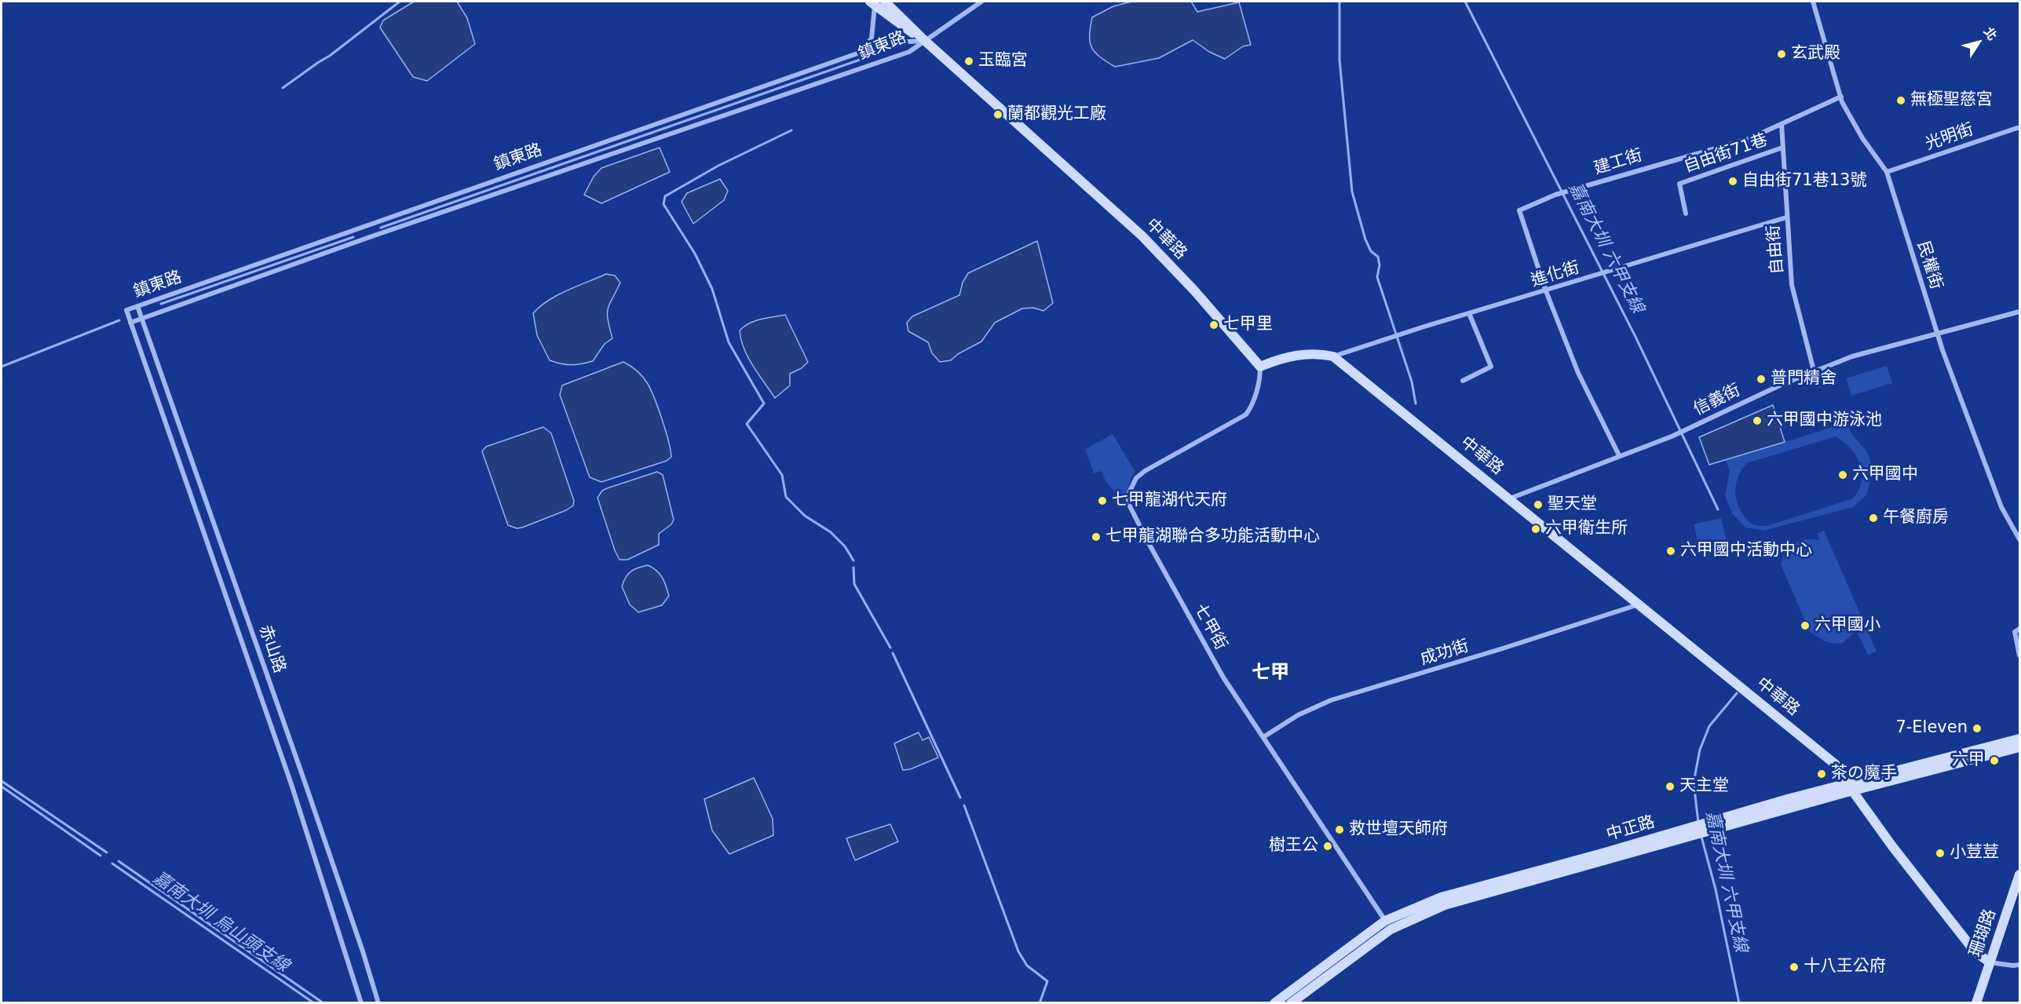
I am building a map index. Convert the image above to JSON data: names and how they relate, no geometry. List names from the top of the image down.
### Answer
{
  "streets": {
    "street": [
      "鎮東路",
      "光明街",
      "自由街71巷",
      "建工街",
      "中華路",
      "自由街",
      "民權街",
      "進化街",
      "信義街",
      "七甲街",
      "赤山路",
      "成功街",
      "中正路",
      "珊瑚路"
    ]
  },
  "crossings": [
    ["鎮東路", "中華路"],
    ["鎮東路", "赤山路"],
    ["光明街", "民權街"],
    ["自由街71巷", "自由街"],
    ["建工街", "自由街"],
    ["建工街", "民權街"],
    ["建工街", "進化街"],
    ["建工街", "信義街"],
    ["中華路", "進化街"],
    ["中華路", "信義街"],
    ["中華路", "七甲街"],
    ["中華路", "成功街"],
    ["中華路", "中正路"],
    ["中華路", "珊瑚路"],
    ["自由街", "進化街"],
    ["自由街", "信義街"],
    ["民權街", "信義街"],
    ["七甲街", "成功街"],
    ["七甲街", "中正路"]
  ],
  "districts": ["七甲"],
  "water": ["嘉南大圳 六甲支線", "嘉南大圳 烏山頭支線"],
  "places": [
    "玄武殿",
    "玉臨宮",
    "無極聖慈宮",
    "蘭都觀光工廠",
    "自由街71巷13號",
    "七甲里",
    "普門精舍",
    "六甲國中游泳池",
    "六甲國中",
    "七甲龍湖代天府",
    "聖天堂",
    "午餐廚房",
    "六甲衛生所",
    "七甲龍湖聯合多功能活動中心",
    "六甲國中活動中心",
    "六甲國小",
    "7-Eleven",
    "六甲",
    "茶の魔手",
    "天主堂",
    "救世壇天師府",
    "樹王公",
    "小荳荳",
    "十八王公府"
  ],
  "north": "top right"
}
